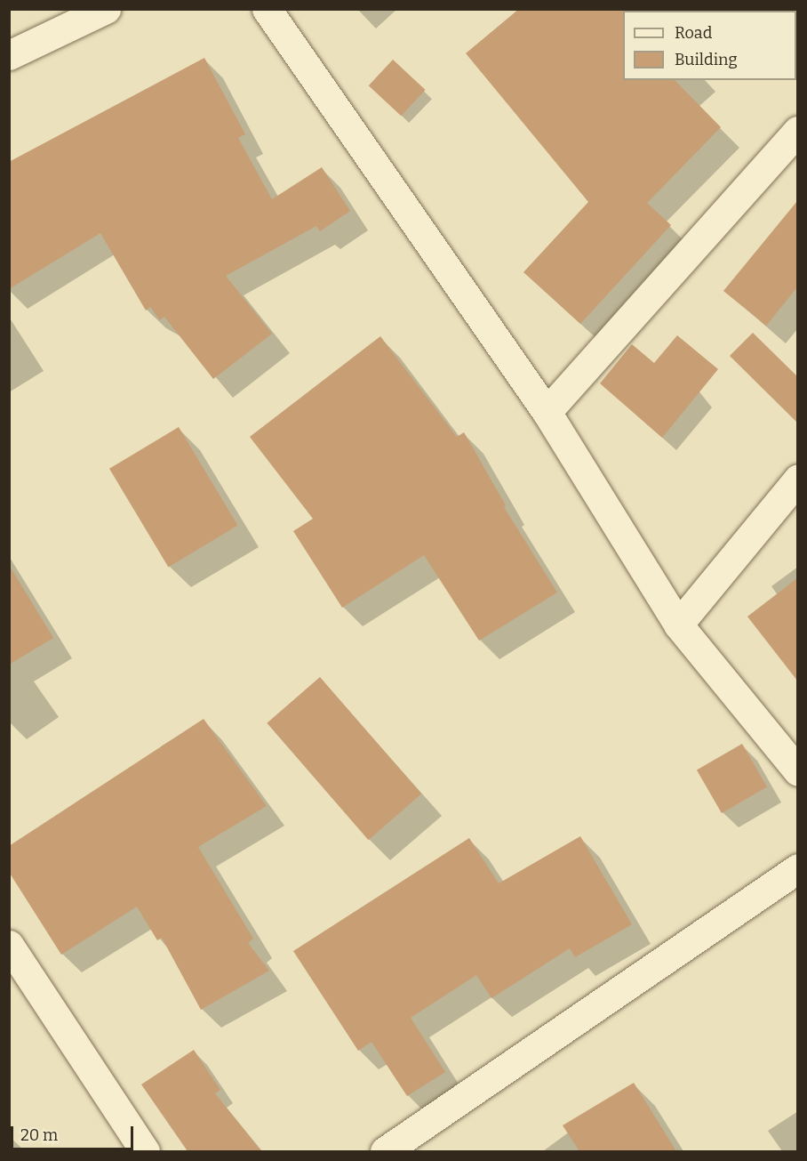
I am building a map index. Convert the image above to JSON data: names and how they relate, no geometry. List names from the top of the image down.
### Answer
{
  "legend": ["Road", "Building"],
  "scale_bar": "20 m"
}
